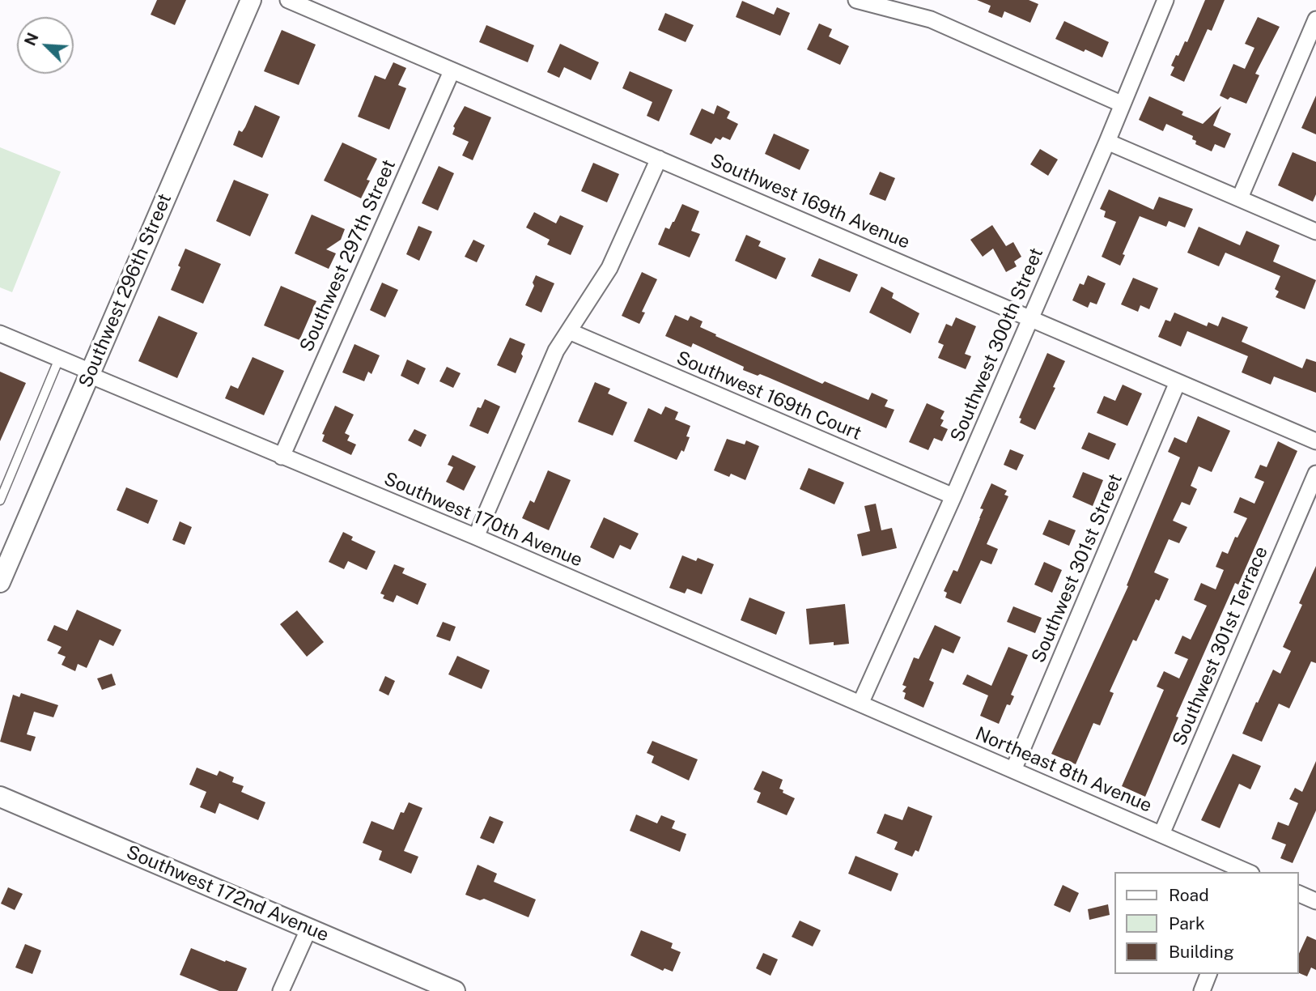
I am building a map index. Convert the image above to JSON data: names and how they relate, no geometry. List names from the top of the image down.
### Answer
{
  "streets": {
    "street": [
      "Southwest 169th Avenue",
      "Southwest 297th Street",
      "Southwest 296th Street",
      "Southwest 300th Street",
      "Southwest 169th Court",
      "Southwest 170th Avenue",
      "Southwest 301st Street",
      "Southwest 301st Terrace",
      "Northeast 8th Avenue",
      "Southwest 172nd Avenue"
    ]
  },
  "crossings": [
    ["Southwest 169th Avenue", "Southwest 297th Street"],
    ["Southwest 169th Avenue", "Southwest 300th Street"],
    ["Southwest 169th Avenue", "Southwest 301st Street"],
    ["Southwest 297th Street", "Southwest 170th Avenue"],
    ["Southwest 296th Street", "Southwest 170th Avenue"],
    ["Southwest 300th Street", "Southwest 169th Court"],
    ["Southwest 300th Street", "Southwest 170th Avenue"],
    ["Southwest 300th Street", "Northeast 8th Avenue"],
    ["Southwest 170th Avenue", "Northeast 8th Avenue"],
    ["Southwest 301st Street", "Northeast 8th Avenue"],
    ["Southwest 301st Terrace", "Northeast 8th Avenue"]
  ],
  "legend": ["Road", "Park", "Building"],
  "north": "top left"
}
